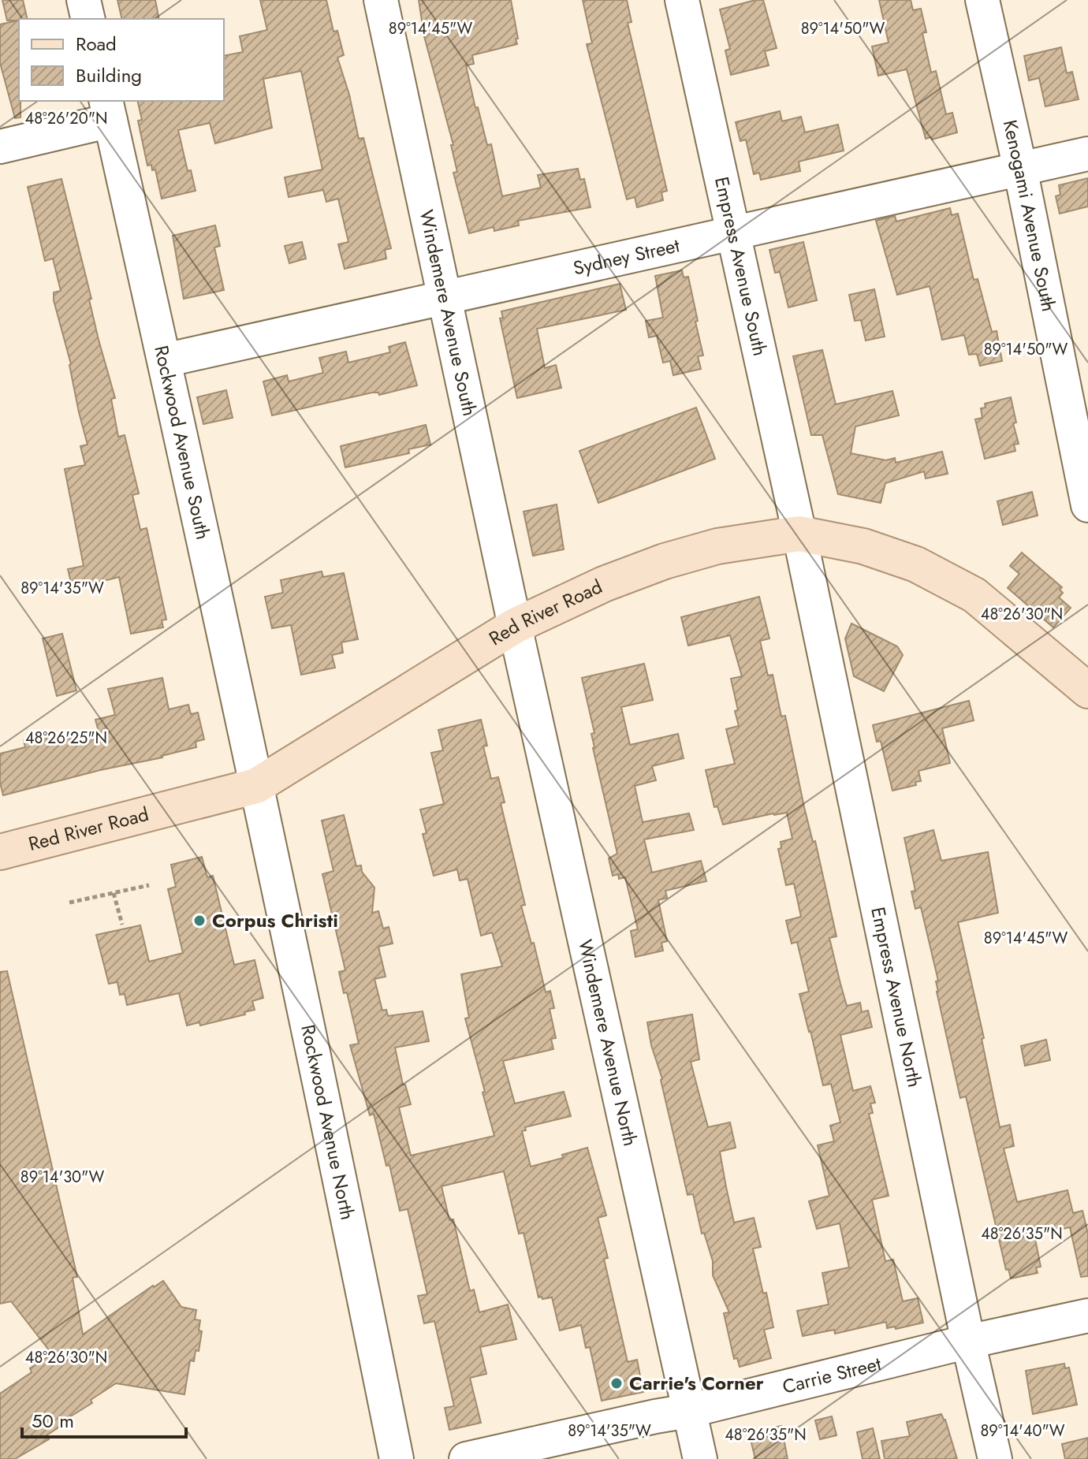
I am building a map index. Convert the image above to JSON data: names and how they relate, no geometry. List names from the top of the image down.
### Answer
{
  "streets": {
    "main road": ["Red River Road"],
    "street": [
      "Kenogami Avenue South",
      "Sydney Street",
      "Empress Avenue South",
      "Windemere Avenue South",
      "Rockwood Avenue South",
      "Empress Avenue North",
      "Windemere Avenue North",
      "Rockwood Avenue North",
      "Carrie Street"
    ]
  },
  "crossings": [
    ["Kenogami Avenue South", "Sydney Street"],
    ["Sydney Street", "Empress Avenue South"],
    ["Sydney Street", "Windemere Avenue South"],
    ["Sydney Street", "Rockwood Avenue South"],
    ["Empress Avenue South", "Red River Road"],
    ["Empress Avenue South", "Empress Avenue North"],
    ["Windemere Avenue South", "Red River Road"],
    ["Windemere Avenue South", "Windemere Avenue North"],
    ["Rockwood Avenue South", "Red River Road"],
    ["Rockwood Avenue South", "Rockwood Avenue North"],
    ["Red River Road", "Empress Avenue North"],
    ["Red River Road", "Windemere Avenue North"],
    ["Red River Road", "Rockwood Avenue North"],
    ["Empress Avenue North", "Carrie Street"],
    ["Windemere Avenue North", "Carrie Street"]
  ],
  "places": ["Corpus Christi", "Carrie's Corner"],
  "legend": ["Road", "Building"],
  "scale_bar": "50 m",
  "coordinates": [
    "89°14'45\"W",
    "89°14'50\"W",
    "48°26'20\"N",
    "89°14'35\"W",
    "48°26'30\"N",
    "48°26'25\"N",
    "89°14'30\"W",
    "48°26'35\"N",
    "89°14'40\"W"
  ]
}
